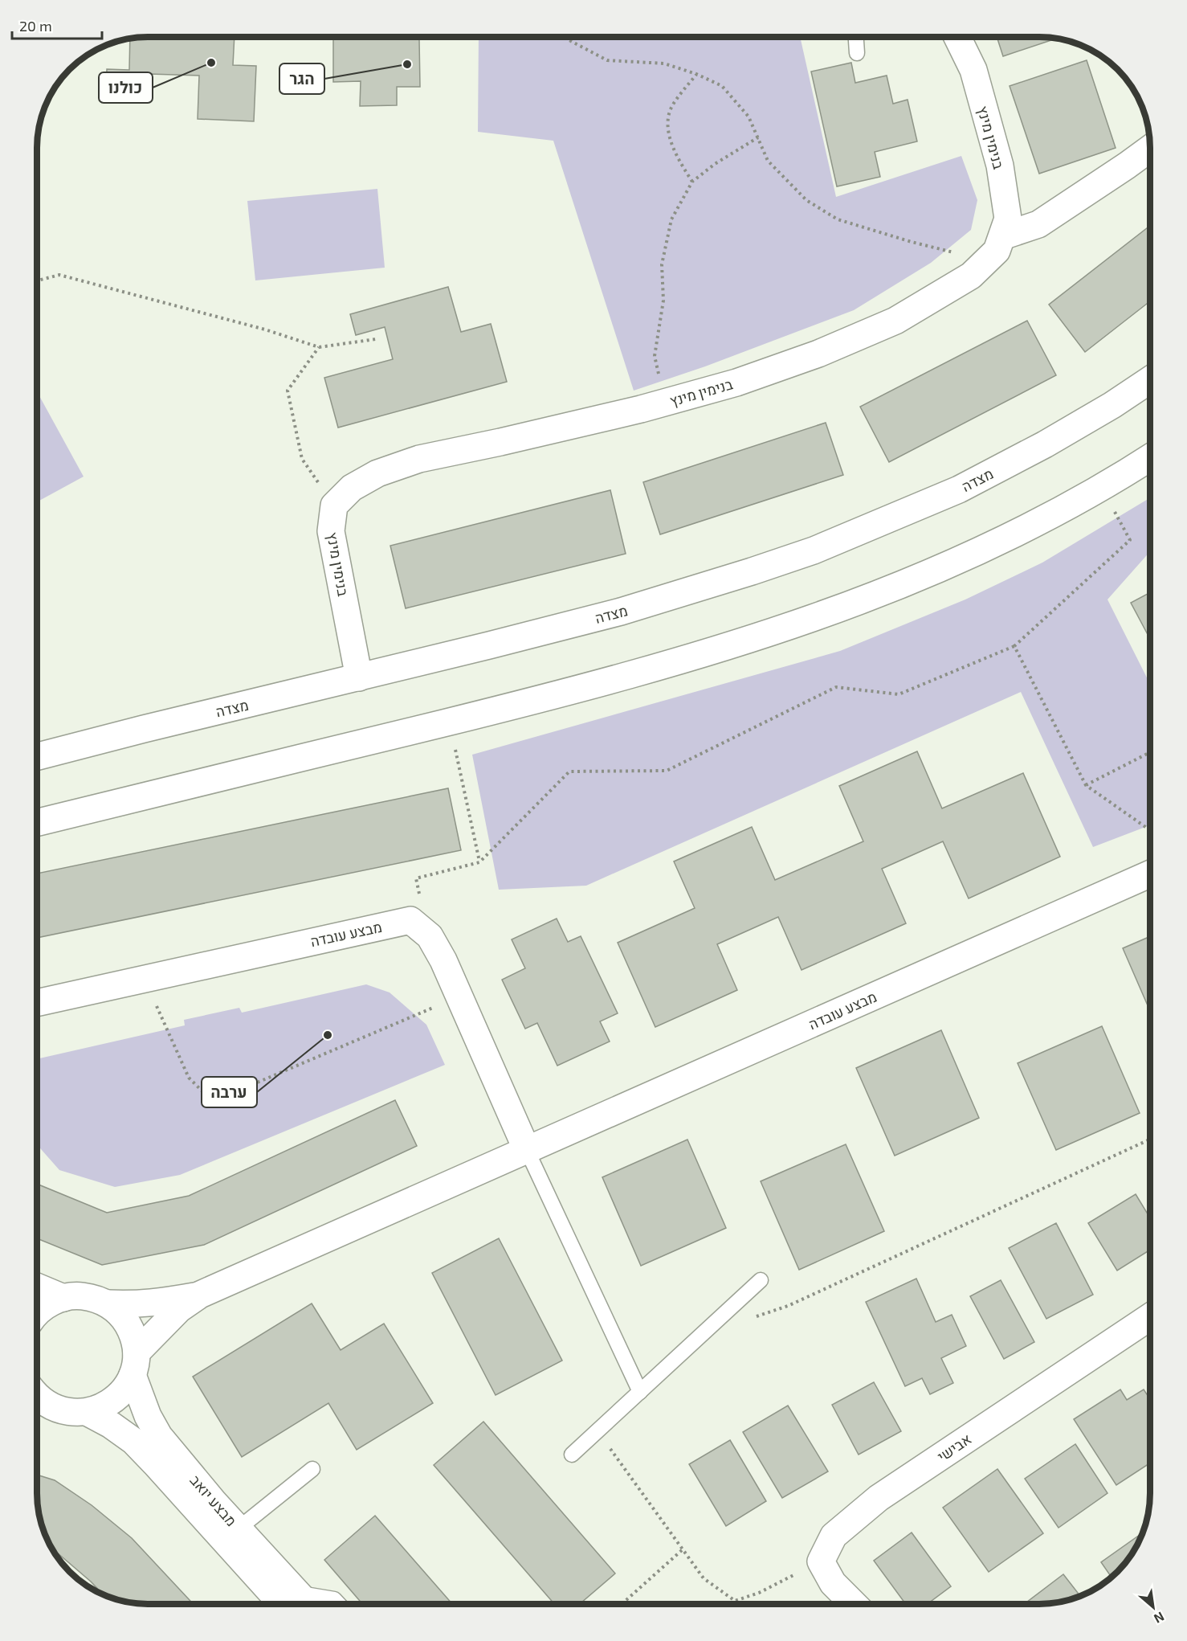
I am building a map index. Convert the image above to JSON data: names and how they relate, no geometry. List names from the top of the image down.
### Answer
{
  "streets": {
    "street": [
      "בנימין מינץ",
      "מצדה",
      "מבצע עובדה",
      "אבישי",
      "מבצע יואב"
    ]
  },
  "crossings": [
    ["בנימין מינץ", "מצדה"],
    ["מבצע עובדה", "מבצע יואב"]
  ],
  "places": ["כולנו", "הגר", "ערבה"],
  "scale_bar": "20 m",
  "north": "bottom right"
}
